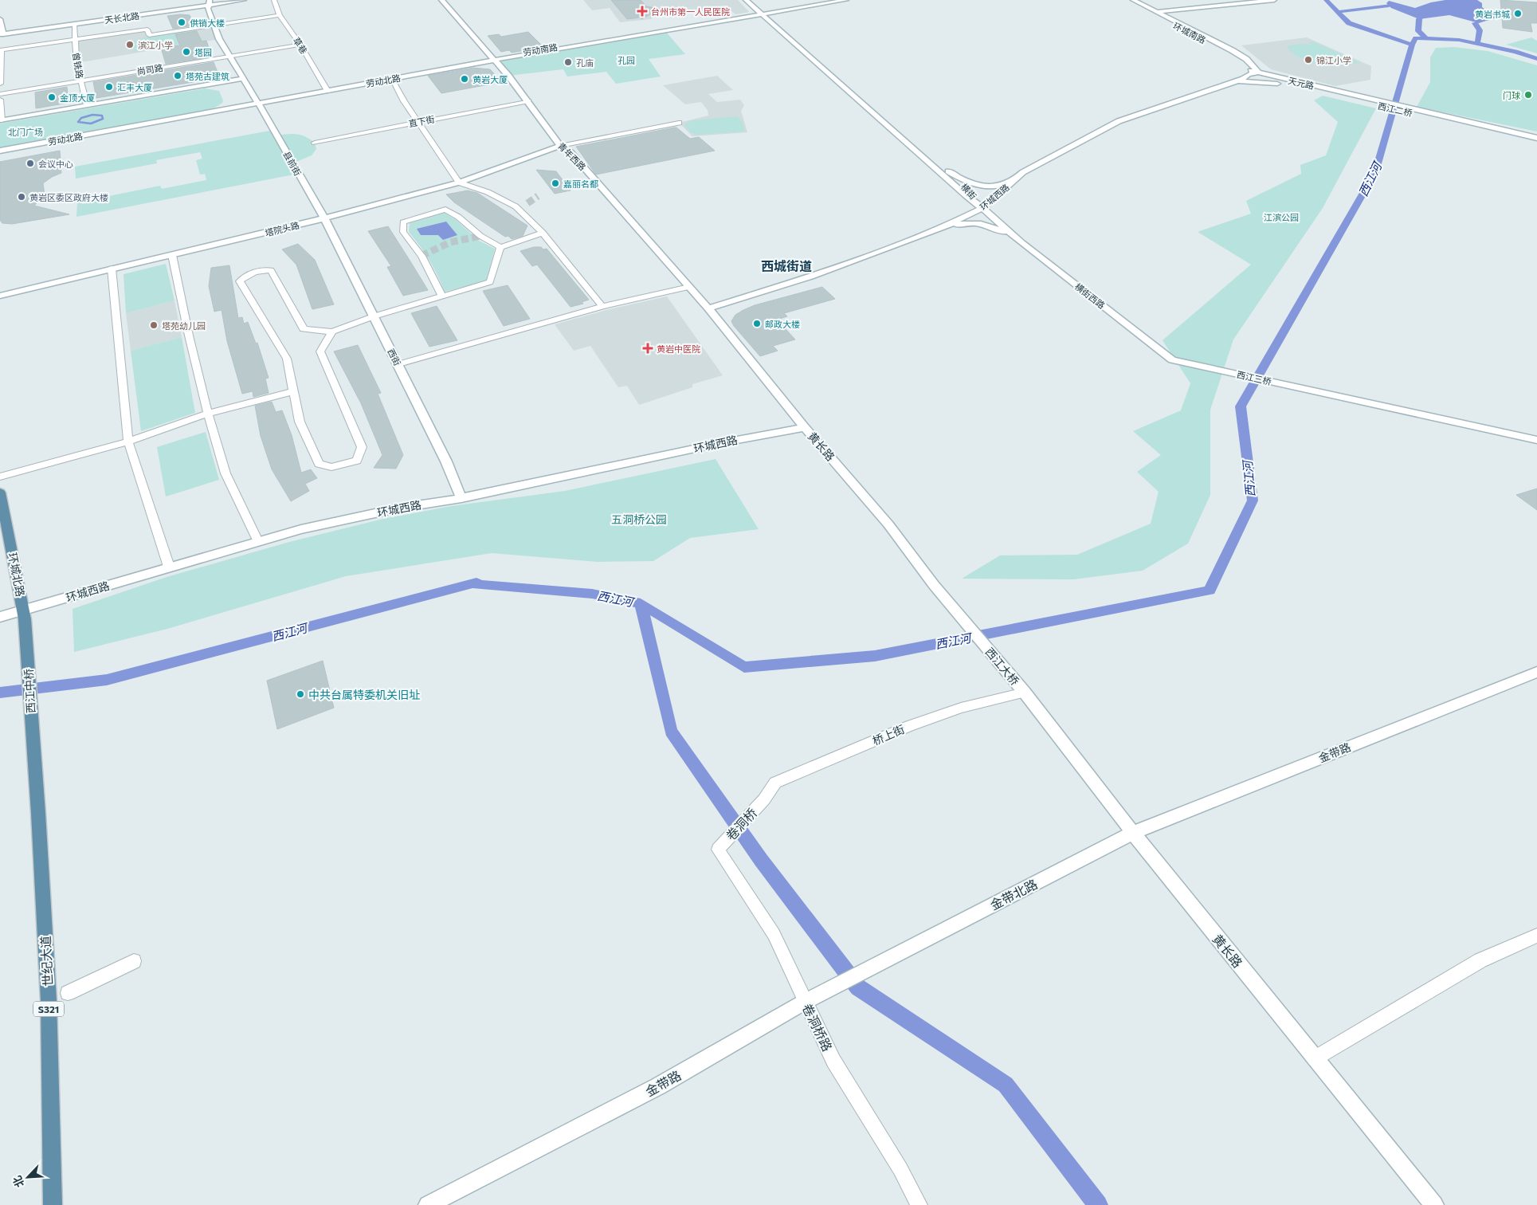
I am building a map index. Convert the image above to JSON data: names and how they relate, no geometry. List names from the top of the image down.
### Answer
{
  "streets": {
    "main road": [
      "天长北路",
      "环城南路",
      "劳动南路",
      "劳动北路",
      "天元路",
      "西江二桥",
      "青年西路",
      "县前街",
      "横街",
      "环城西路",
      "塔院头路",
      "横街西路",
      "西街",
      "西江三桥",
      "黄长路",
      "环城北路",
      "西江大桥",
      "西江中桥",
      "金带路",
      "金带北路",
      "世纪大道",
      "S321"
    ],
    "street": [
      "草巷",
      "曾铣路",
      "尚司路",
      "直下街",
      "桥上街",
      "卷洞桥",
      "卷洞桥路"
    ]
  },
  "crossings": [
    ["天长北路", "曾铣路"],
    ["天长北路", "县前街"],
    ["环城南路", "天元路"],
    ["环城南路", "环城西路"],
    ["草巷", "劳动南路"],
    ["草巷", "尚司路"],
    ["草巷", "劳动北路"],
    ["劳动南路", "劳动北路"],
    ["劳动南路", "青年西路"],
    ["劳动南路", "横街"],
    ["曾铣路", "尚司路"],
    ["尚司路", "县前街"],
    ["劳动北路", "青年西路"],
    ["劳动北路", "县前街"],
    ["天元路", "西江二桥"],
    ["天元路", "环城西路"],
    ["直下街", "青年西路"],
    ["青年西路", "环城西路"],
    ["青年西路", "塔院头路"],
    ["青年西路", "黄长路"],
    ["县前街", "塔院头路"],
    ["县前街", "西街"],
    ["横街", "环城西路"],
    ["横街", "横街西路"],
    ["环城西路", "横街西路"],
    ["环城西路", "西街"],
    ["环城西路", "黄长路"],
    ["环城西路", "环城北路"],
    ["环城西路", "西江中桥"],
    ["塔院头路", "西街"],
    ["横街西路", "西江三桥"],
    ["黄长路", "西江大桥"],
    ["黄长路", "桥上街"],
    ["黄长路", "金带路"],
    ["黄长路", "金带北路"],
    ["环城北路", "西江中桥"],
    ["西江大桥", "桥上街"],
    ["西江中桥", "世纪大道"],
    ["桥上街", "卷洞桥"],
    ["金带路", "金带北路"],
    ["金带路", "卷洞桥路"],
    ["卷洞桥", "卷洞桥路"]
  ],
  "districts": ["西城街道"],
  "water": ["西江河"],
  "parks": [
    "孔园",
    "北门广场",
    "江滨公园",
    "五洞桥公园"
  ],
  "places": {
    "health": ["台州市第一人民医院", "黄岩中医院"],
    "other": [
      "黄岩书城",
      "供销大楼",
      "滨江小学",
      "塔园",
      "锦江小学",
      "孔庙",
      "塔苑古建筑",
      "黄岩大厦",
      "汇丰大厦",
      "门球",
      "金顶大厦",
      "会议中心",
      "嘉丽名都",
      "黄岩区委区政府大楼",
      "邮政大楼",
      "塔苑幼儿园",
      "中共台属特委机关旧址"
    ]
  },
  "north": "bottom left"
}
